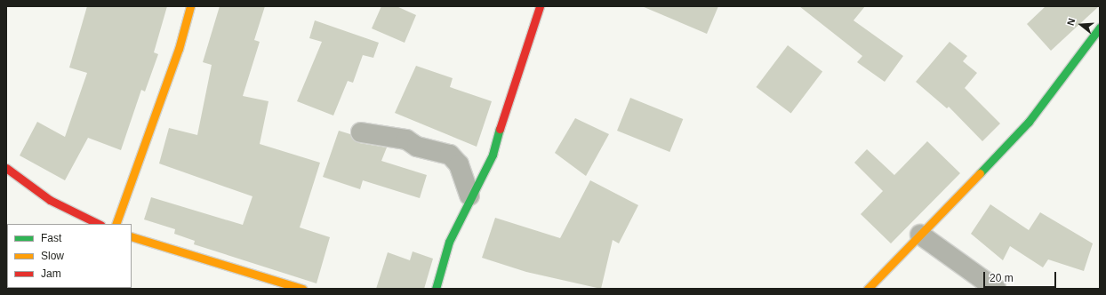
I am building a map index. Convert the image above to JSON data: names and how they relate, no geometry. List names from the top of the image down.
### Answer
{
  "legend": ["Fast", "Slow", "Jam"],
  "scale_bar": "20 m",
  "north": "left"
}
